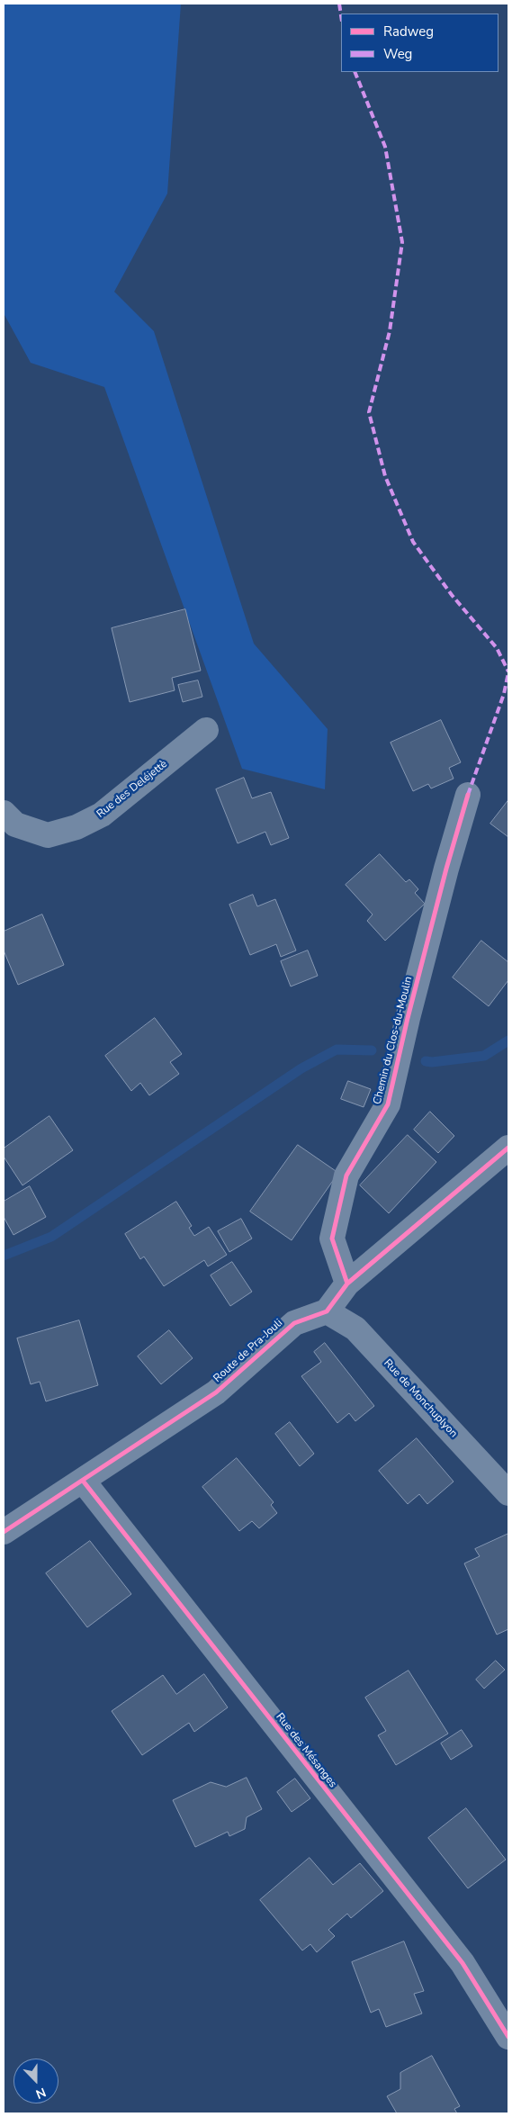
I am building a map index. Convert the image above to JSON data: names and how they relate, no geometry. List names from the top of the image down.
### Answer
{
  "streets": {
    "street": [
      "Rue des Deléjettè",
      "Chemin du Clos-du-Moulin",
      "Route de Pra-Jouli",
      "Rue de Monchuplyon",
      "Rue des Mésanges"
    ]
  },
  "crossings": [
    ["Route de Pra-Jouli", "Rue de Monchuplyon"],
    ["Route de Pra-Jouli", "Rue des Mésanges"]
  ],
  "legend": ["Radweg", "Weg"],
  "north": "bottom"
}
